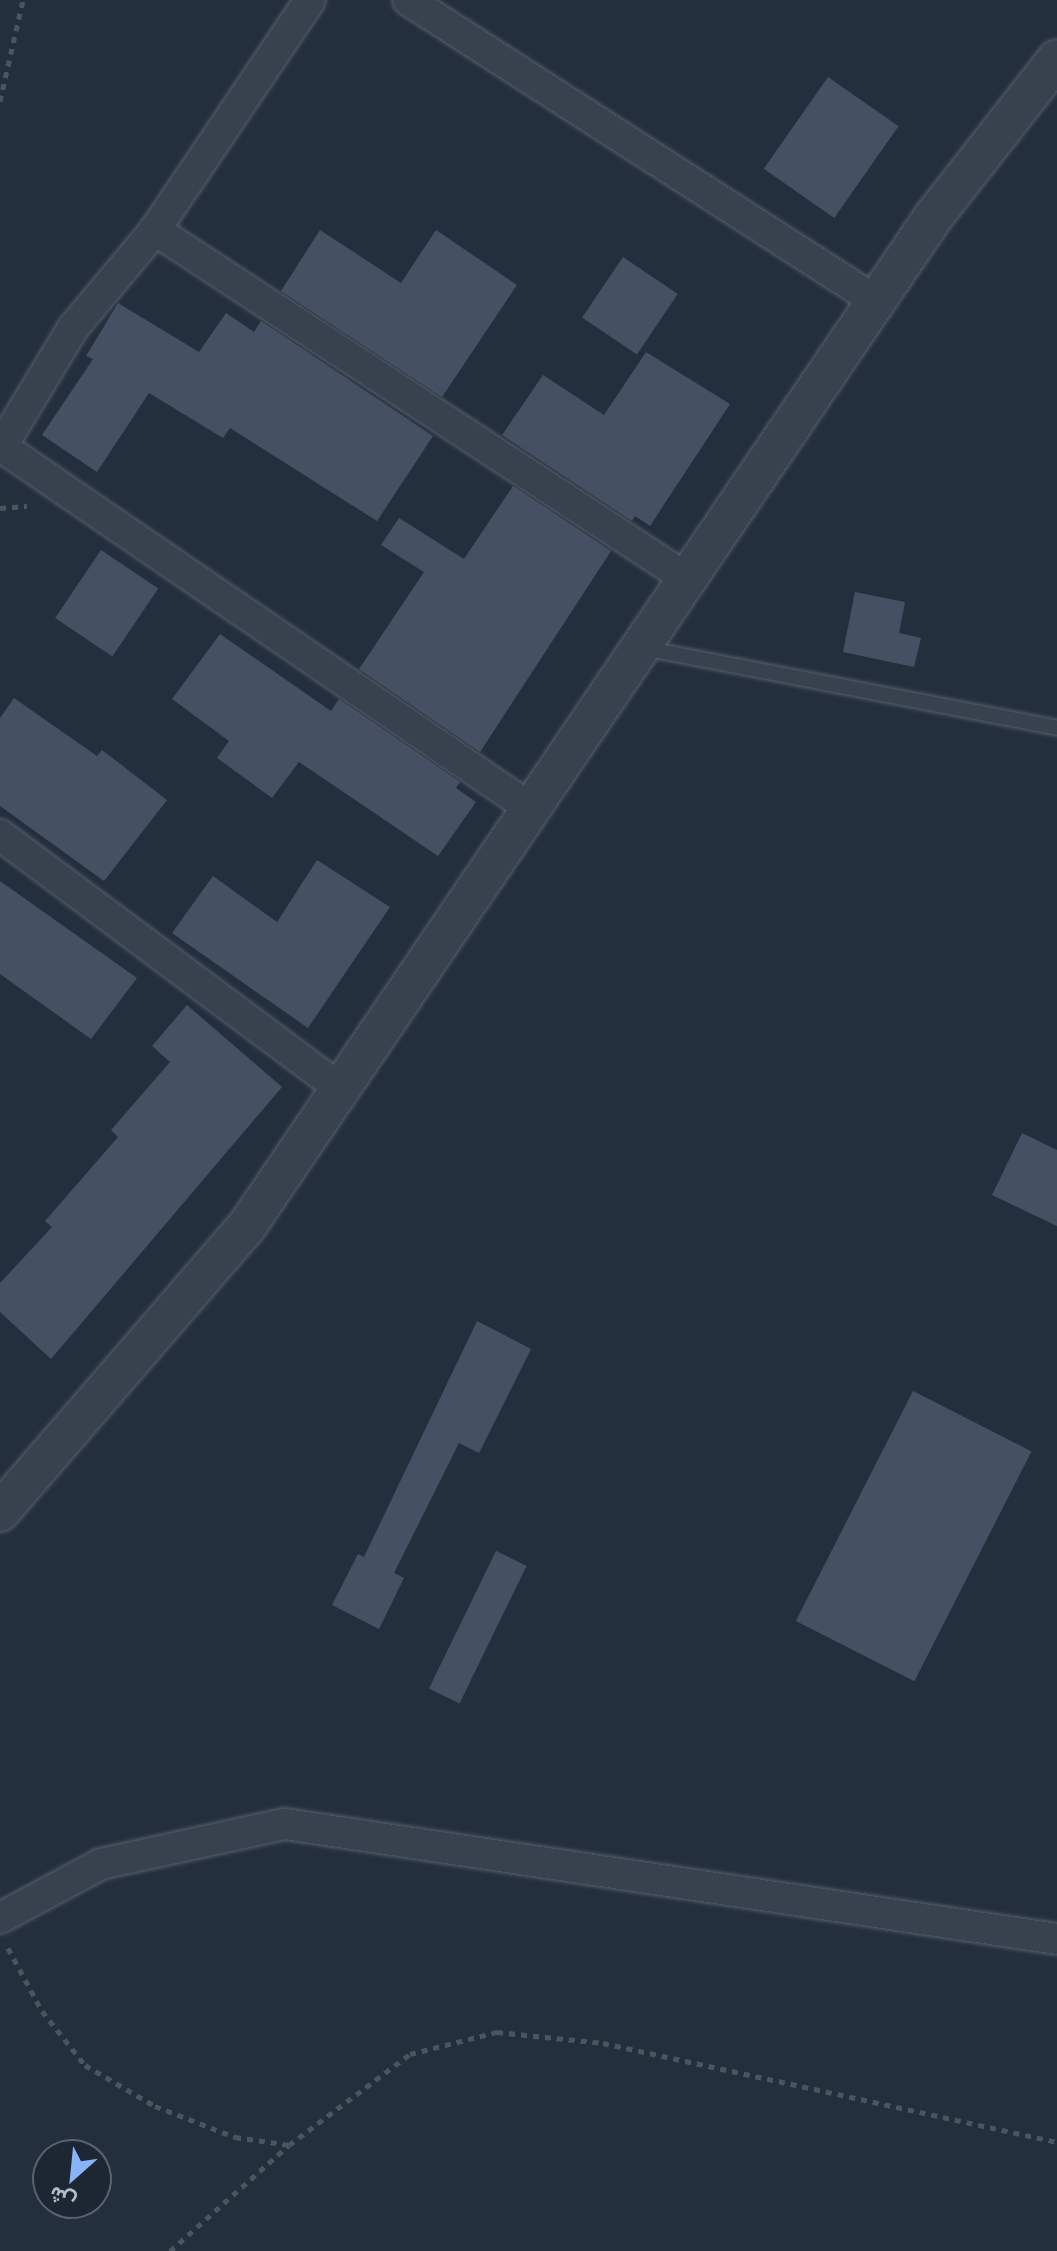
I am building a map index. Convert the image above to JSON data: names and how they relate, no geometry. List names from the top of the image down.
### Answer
{
  "north": "bottom left"
}
